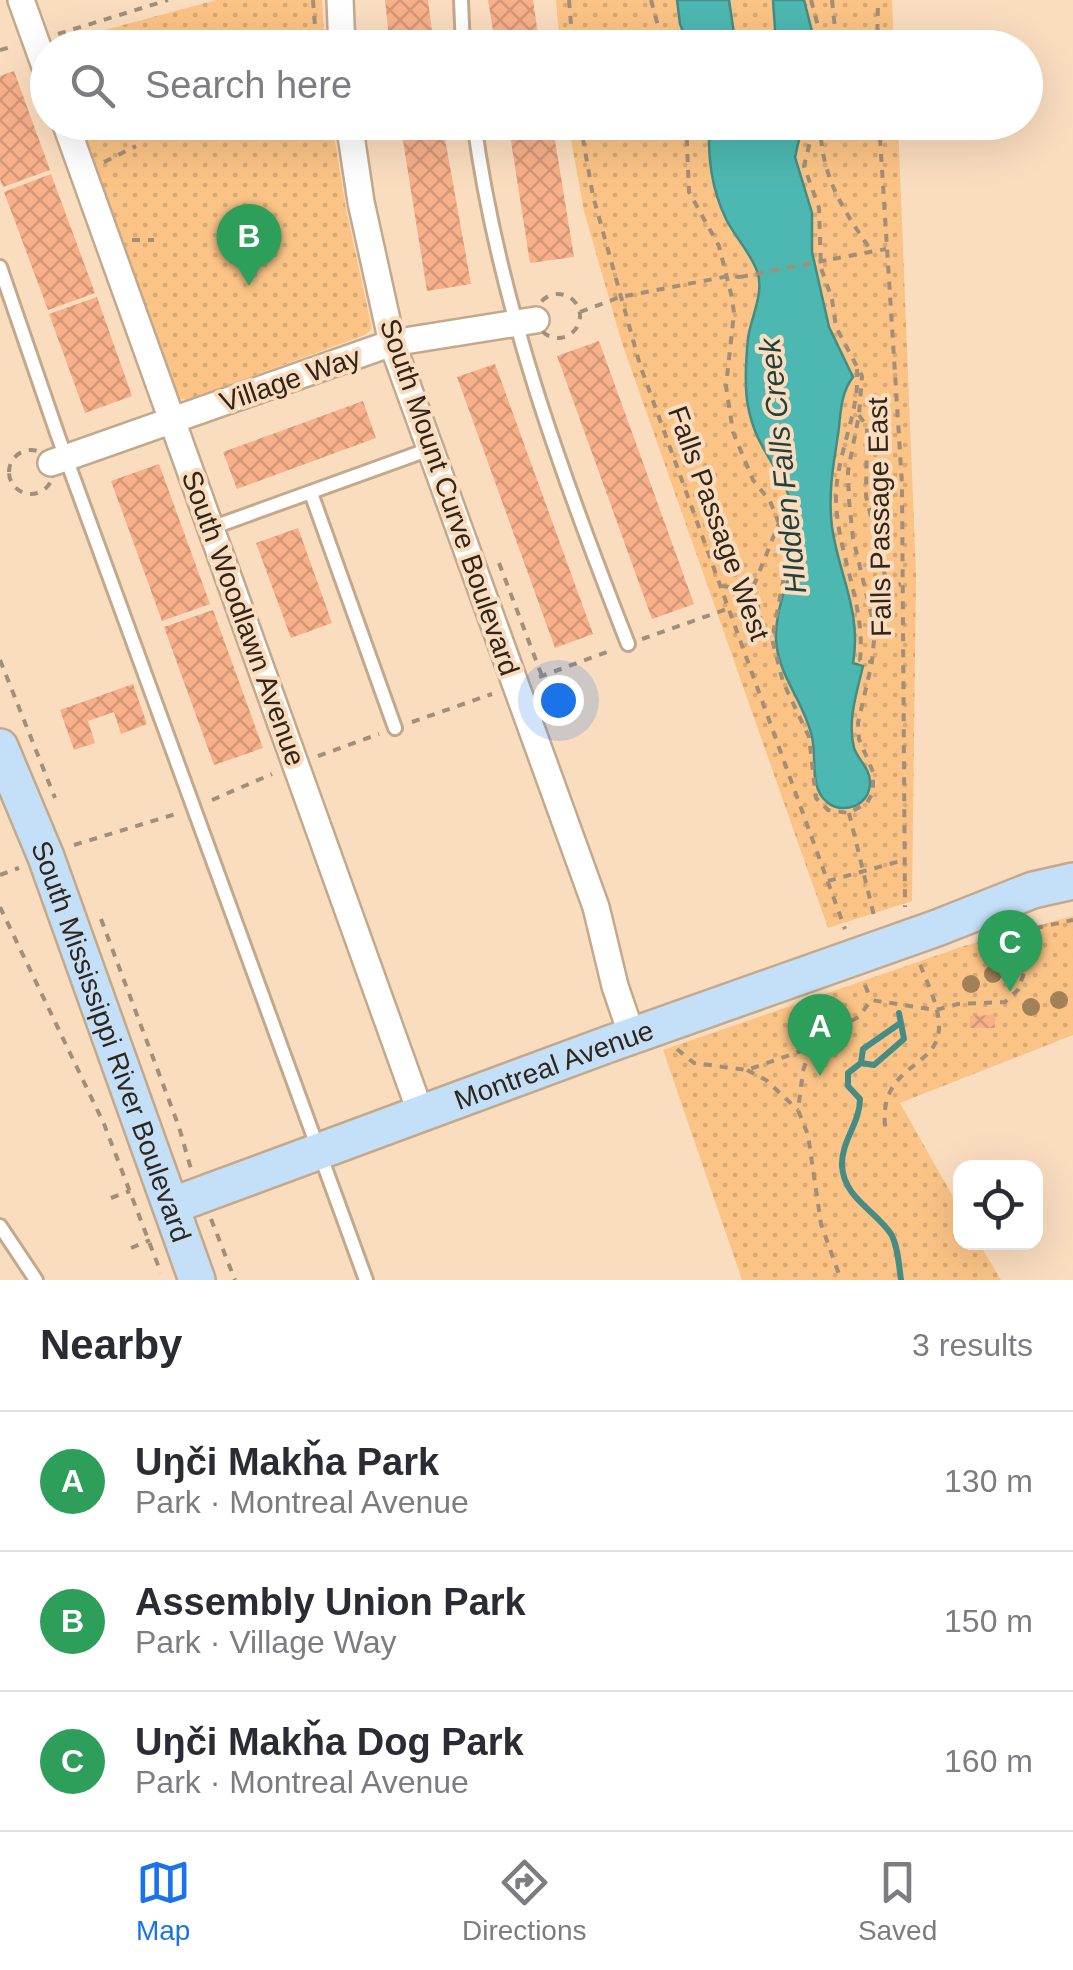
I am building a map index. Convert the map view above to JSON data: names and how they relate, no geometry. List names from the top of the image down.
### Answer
{
  "streets": {
    "street": [
      "Village Way",
      "South Mount Curve Boulevard",
      "South Woodlawn Avenue",
      "South Mississippi River Boulevard",
      "Montreal Avenue"
    ],
    "path": ["Falls Passage East", "Falls Passage West"]
  },
  "crossings": [
    ["Village Way", "South Mount Curve Boulevard"],
    ["Village Way", "South Woodlawn Avenue"],
    ["South Mount Curve Boulevard", "Montreal Avenue"],
    ["South Woodlawn Avenue", "Montreal Avenue"],
    ["South Mississippi River Boulevard", "Montreal Avenue"]
  ],
  "water": ["HIdden Falls Creek"],
  "page": {
    "search": "Search here",
    "pins": ["B", "C", "A"],
    "heading": ["Nearby", "3 results"],
    "list": [
      {
        "mark": "A",
        "name": "Uŋči Makȟa Park",
        "note": "Park · Montreal Avenue",
        "value": "130 m"
      },
      {
        "mark": "B",
        "name": "Assembly Union Park",
        "note": "Park · Village Way",
        "value": "150 m"
      },
      {
        "mark": "C",
        "name": "Uŋči Makȟa Dog Park",
        "note": "Park · Montreal Avenue",
        "value": "160 m"
      }
    ],
    "nav": ["Map", "Directions", "Saved"]
  }
}
